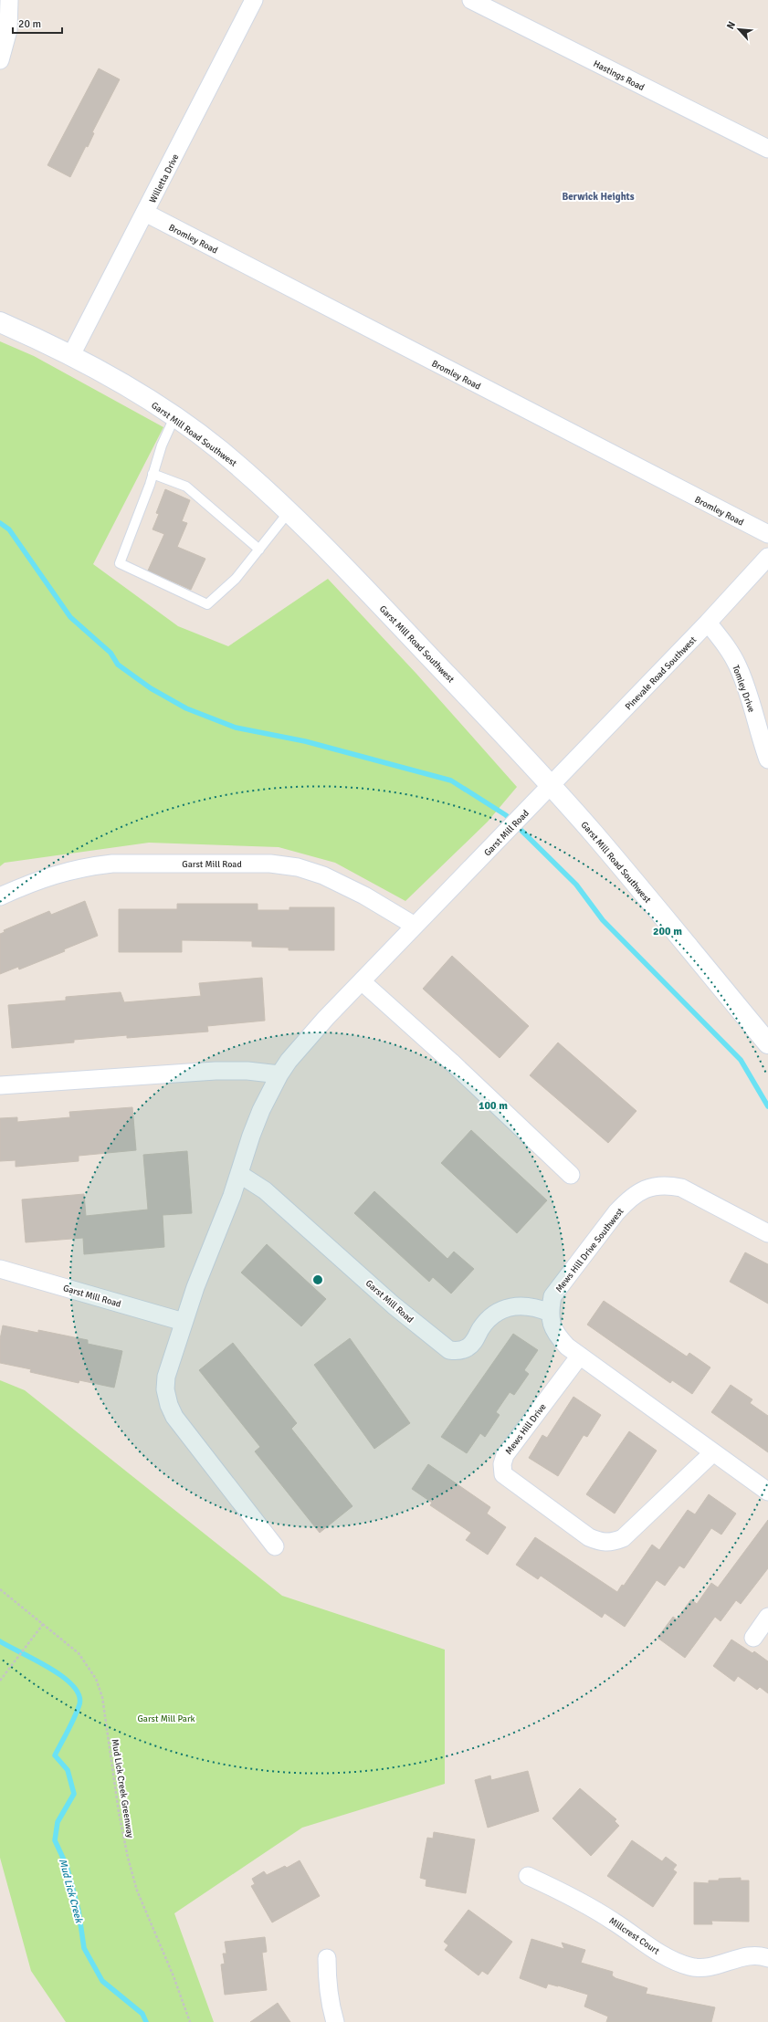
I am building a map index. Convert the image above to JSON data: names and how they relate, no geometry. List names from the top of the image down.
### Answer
{
  "streets": {
    "street": [
      "Hastings Road",
      "Willetta Drive",
      "Bromley Road",
      "Garst Mill Road Southwest",
      "Pinevale Road Southwest",
      "Tomley Drive",
      "Garst Mill Road",
      "Mews Hill Drive Southwest",
      "Mews Hill Drive",
      "Millcrest Court"
    ],
    "path": ["Mud Lick Creek Greenway"]
  },
  "crossings": [
    ["Willetta Drive", "Bromley Road"],
    ["Willetta Drive", "Garst Mill Road Southwest"],
    ["Garst Mill Road Southwest", "Pinevale Road Southwest"],
    ["Garst Mill Road Southwest", "Garst Mill Road"],
    ["Pinevale Road Southwest", "Tomley Drive"],
    ["Pinevale Road Southwest", "Garst Mill Road"],
    ["Garst Mill Road", "Mews Hill Drive Southwest"],
    ["Mews Hill Drive Southwest", "Mews Hill Drive"]
  ],
  "districts": ["Berwick Heights"],
  "water": ["Mud Lick Creek"],
  "parks": ["Garst Mill Park"],
  "scale_bar": "20 m",
  "north": "top left",
  "rings": ["200 m", "100 m"]
}
